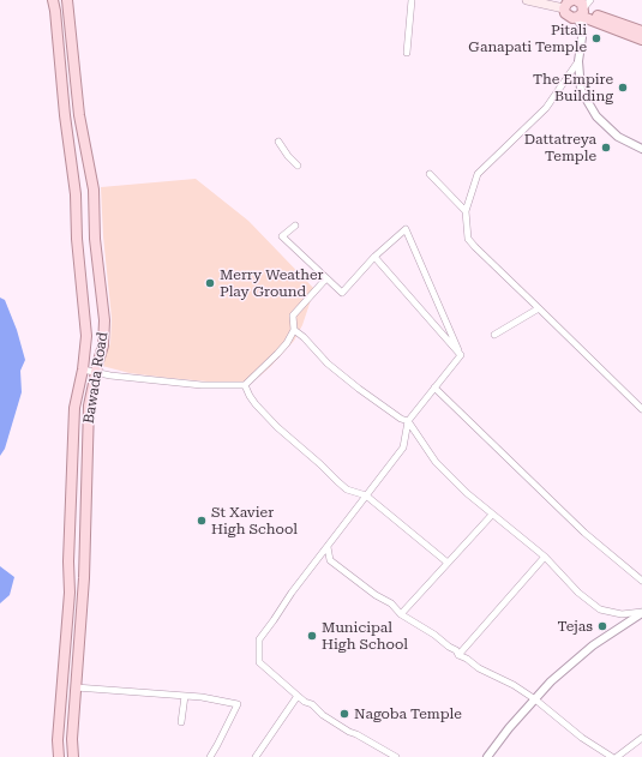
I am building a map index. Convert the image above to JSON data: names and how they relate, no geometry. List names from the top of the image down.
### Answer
{
  "streets": {
    "main road": ["Bawada Road"]
  },
  "places": [
    "Pitali Ganapati Temple",
    "The Empire Building",
    "Dattatreya Temple",
    "Merry Weather Play Ground",
    "St Xavier High School",
    "Tejas",
    "Municipal High School",
    "Nagoba Temple"
  ]
}
